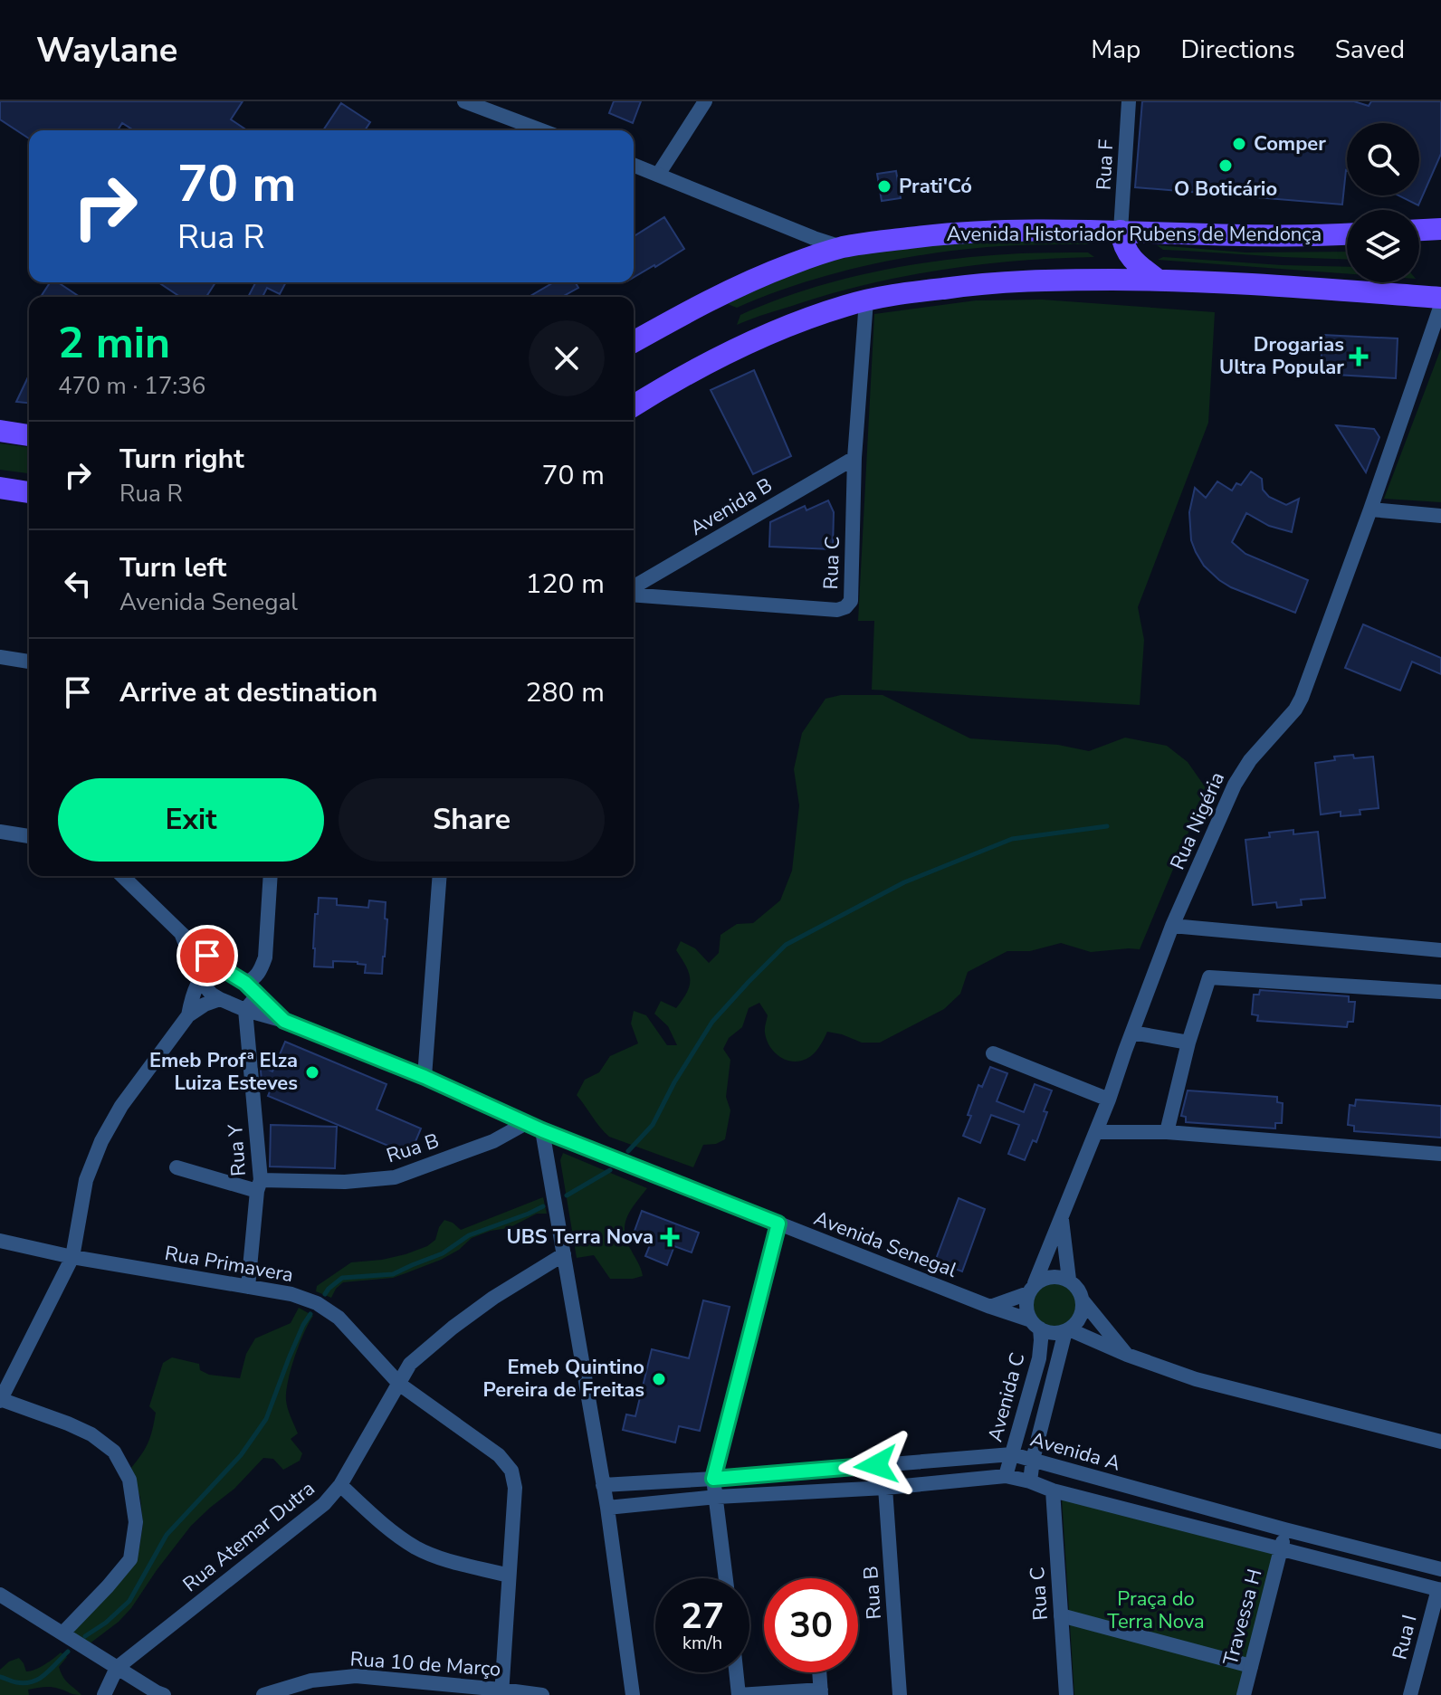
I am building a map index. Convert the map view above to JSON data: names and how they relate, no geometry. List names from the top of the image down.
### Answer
{
  "streets": {
    "main road": ["Avenida Historiador Rubens de Mendonça"],
    "street": [
      "Rua F",
      "Avenida B",
      "Rua C",
      "Rua Nigéria",
      "Rua B",
      "Rua Y",
      "Avenida Senegal",
      "Rua Primavera",
      "Avenida C",
      "Avenida A",
      "Rua Atemar Dutra",
      "Travessa H",
      "Rua I",
      "Rua 10 de Março"
    ]
  },
  "crossings": [
    ["Rua F", "Avenida Historiador Rubens de Mendonça"],
    ["Avenida B", "Rua C"],
    ["Rua C", "Avenida A"],
    ["Rua Nigéria", "Avenida Senegal"],
    ["Rua Nigéria", "Avenida C"],
    ["Rua B", "Rua Y"],
    ["Rua B", "Avenida Senegal"],
    ["Rua B", "Avenida A"],
    ["Rua Y", "Avenida Senegal"],
    ["Rua Y", "Rua Primavera"],
    ["Avenida Senegal", "Avenida C"],
    ["Rua Primavera", "Rua Atemar Dutra"],
    ["Rua Primavera", "Rua 10 de Março"],
    ["Avenida C", "Avenida A"],
    ["Avenida A", "Travessa H"],
    ["Avenida A", "Rua I"]
  ],
  "parks": ["Praça do Terra Nova"],
  "places": {
    "other": [
      "Comper",
      "O Boticário",
      "Prati'Có",
      "Emeb Profª Elza Luiza Esteves",
      "Emeb Quintino Pereira de Freitas"
    ],
    "health": ["Drogarias Ultra Popular", "UBS Terra Nova"]
  },
  "page": {
    "header": "Waylane",
    "nav": ["Map", "Directions", "Saved"],
    "turn": ["70 m", "Rua R"],
    "heading": ["2 min", "470 m · 17:36"],
    "list": [
      {
        "name": "Turn right",
        "note": "Rua R",
        "value": "70 m"
      },
      {
        "name": "Turn left",
        "note": "Avenida Senegal",
        "value": "120 m"
      },
      {
        "name": "Arrive at destination",
        "value": "280 m"
      }
    ],
    "buttons": ["Exit", "Share"],
    "speed": "27 km/h",
    "limit": "30"
  }
}
